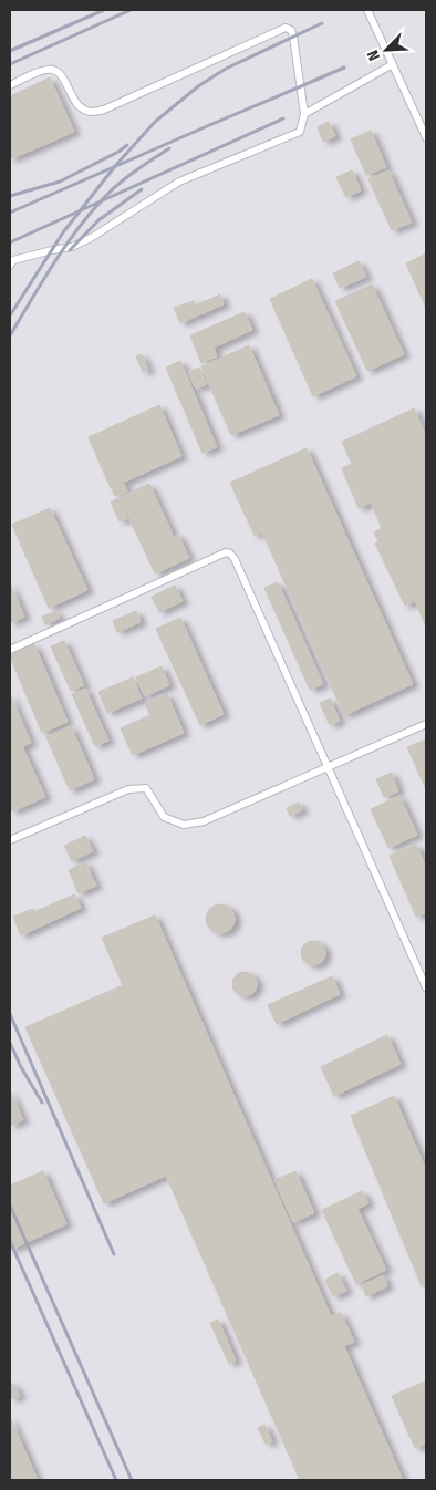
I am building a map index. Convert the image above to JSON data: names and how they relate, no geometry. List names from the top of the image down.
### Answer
{
  "north": "bottom left"
}
